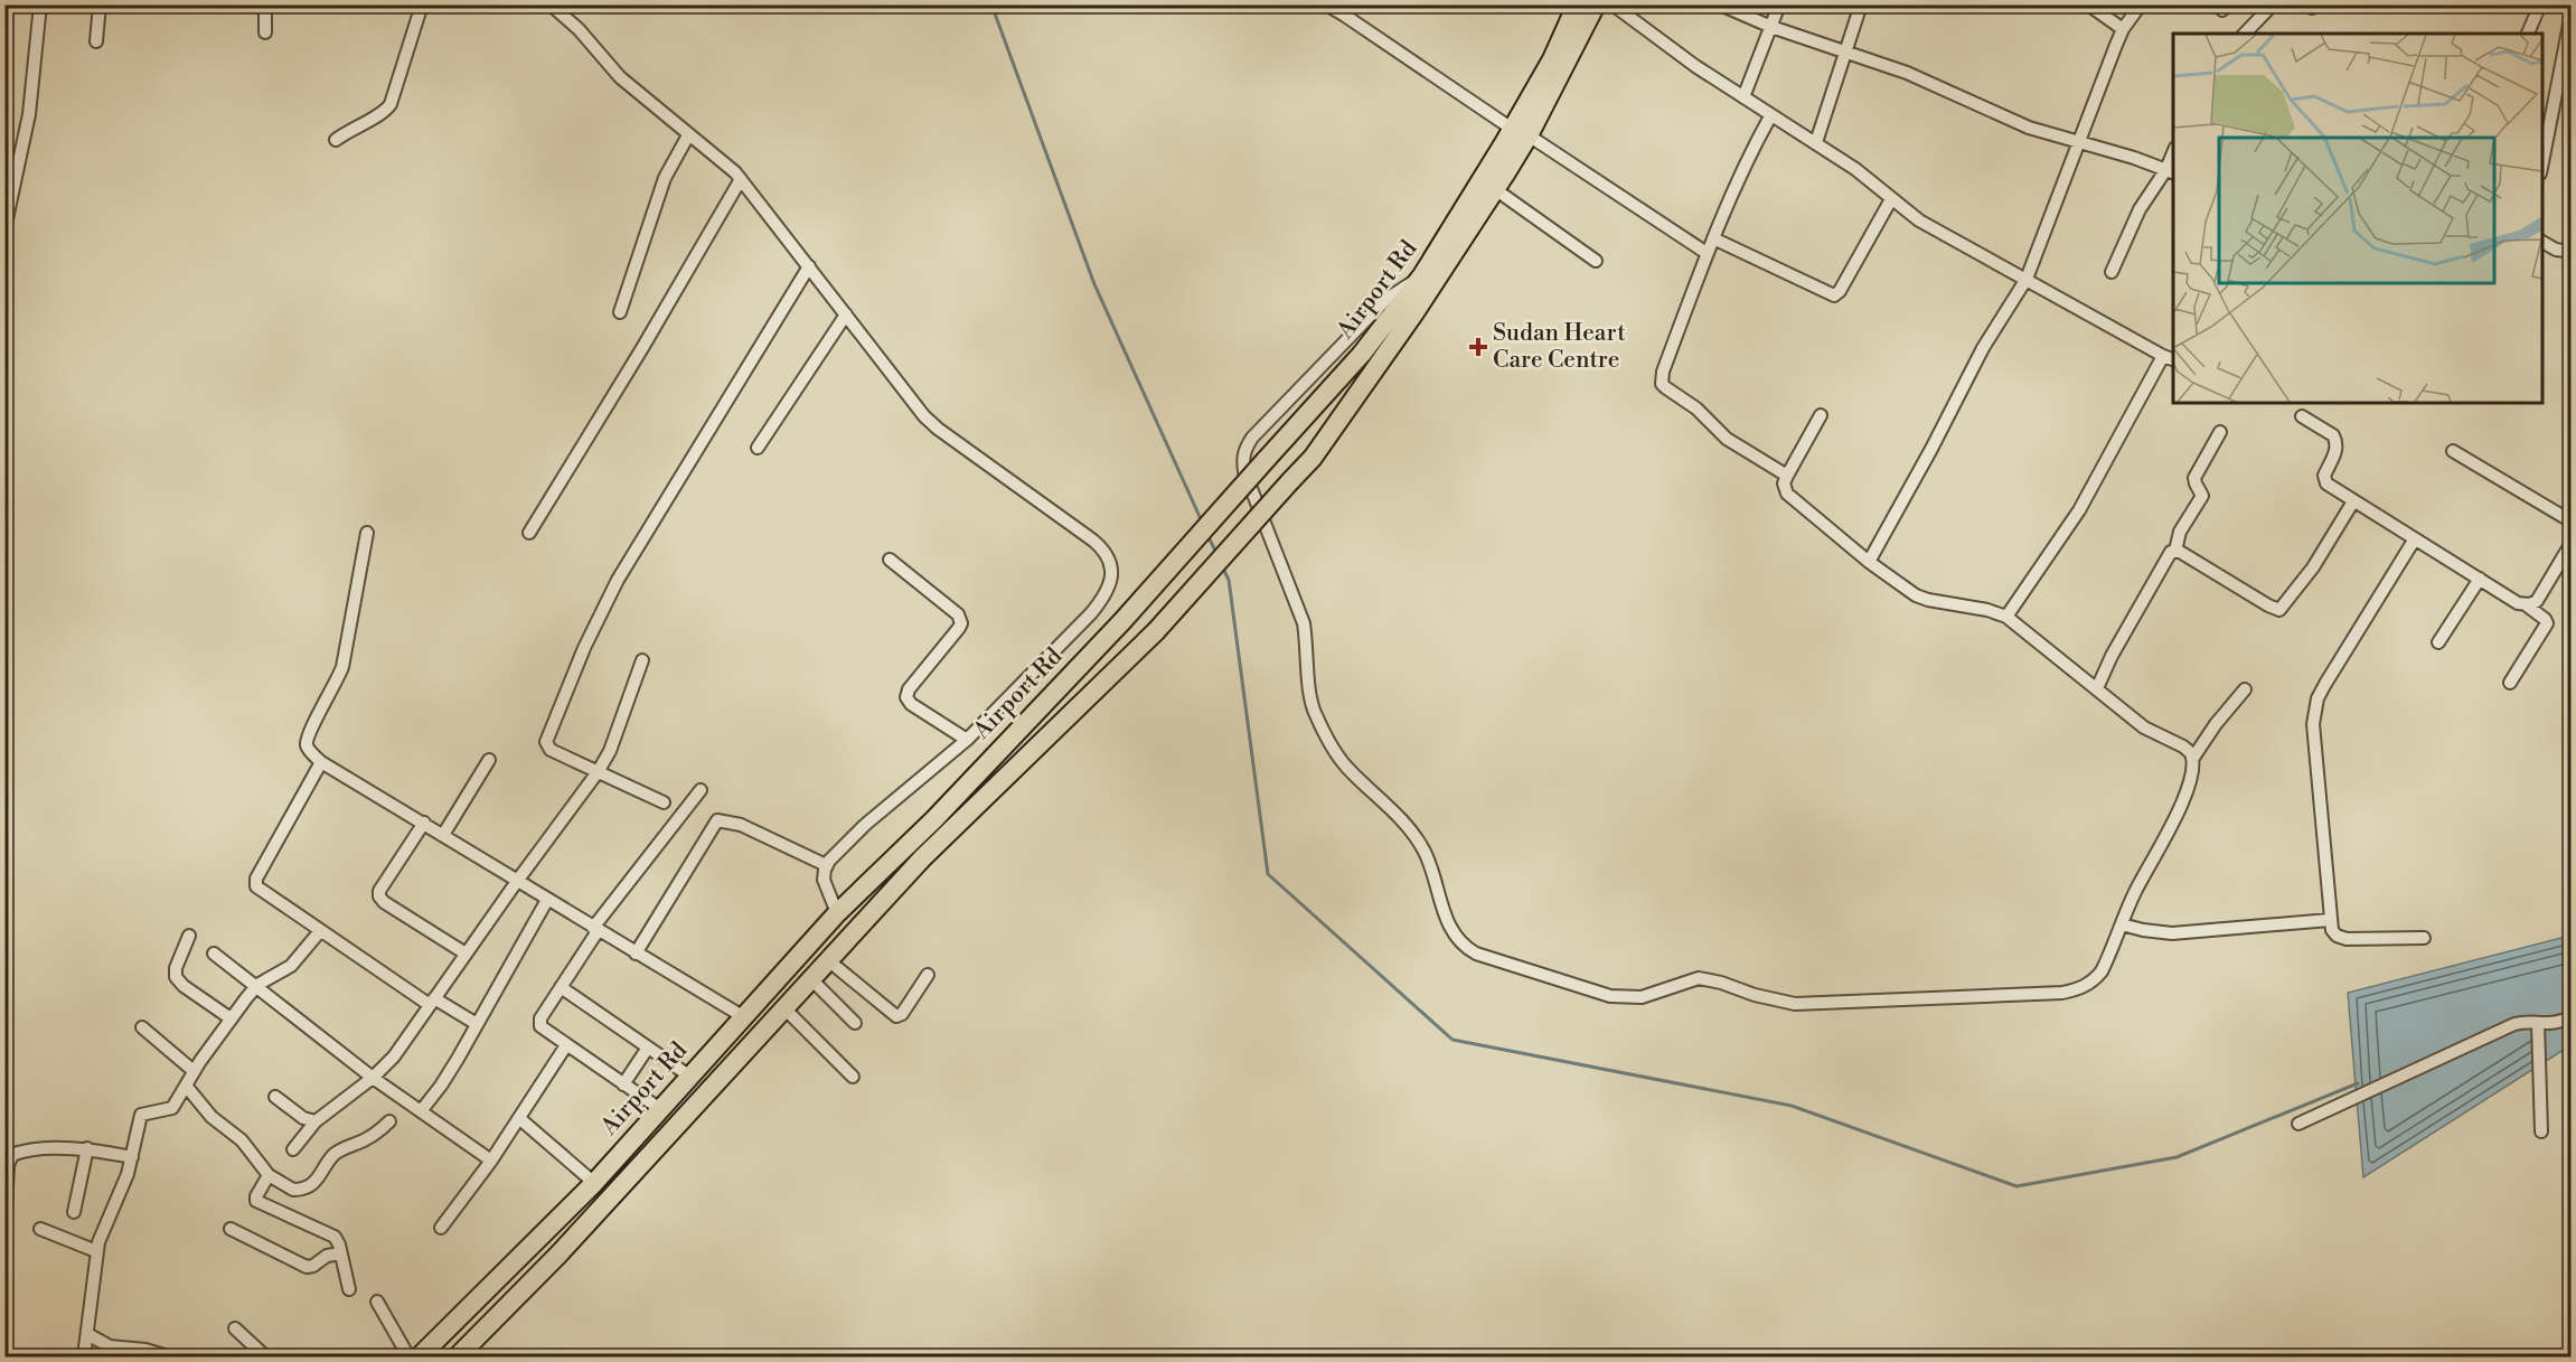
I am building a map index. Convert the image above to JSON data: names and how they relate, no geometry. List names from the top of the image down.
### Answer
{
  "streets": {
    "main road": ["Airport Rd"]
  },
  "places": {
    "health": ["Sudan Heart Care Centre"]
  }
}
